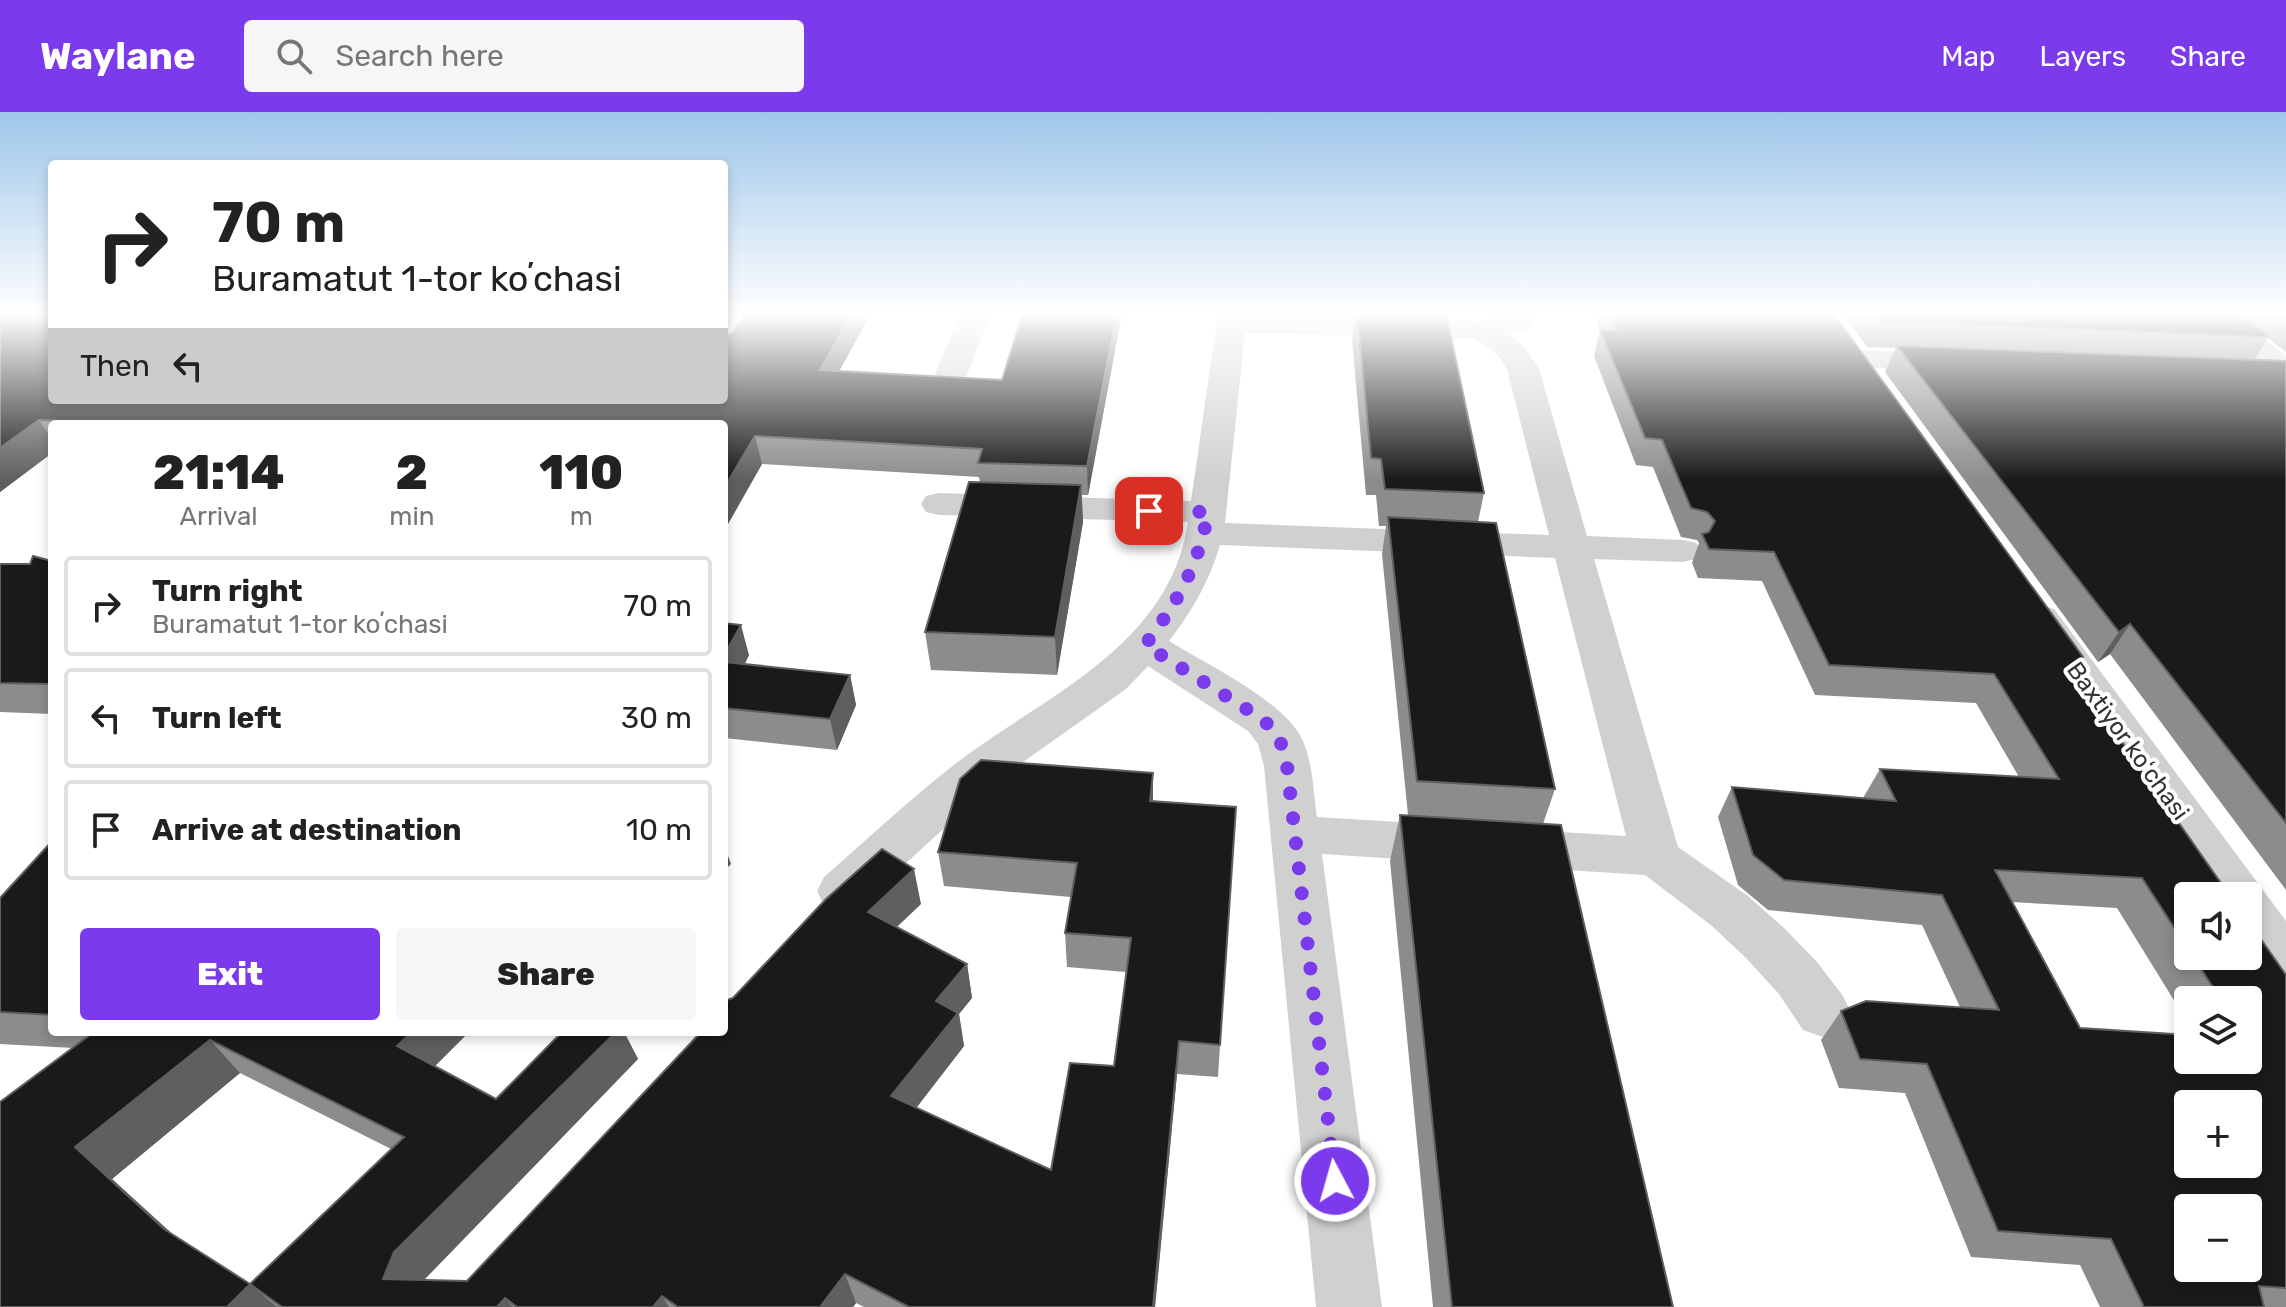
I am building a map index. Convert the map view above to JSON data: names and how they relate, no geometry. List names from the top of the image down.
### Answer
{
  "streets": {
    "street": ["Baxtiyor koʻchasi"]
  },
  "page": {
    "header": "Waylane",
    "search": "Search here",
    "nav": ["Map", "Layers", "Share"],
    "turn": ["70 m", "Buramatut 1-tor koʼchasi"],
    "then": "Then",
    "eta": [
      "21:14",
      "Arrival",
      "2",
      "min",
      "110",
      "m"
    ],
    "list": [
      {
        "name": "Turn right",
        "note": "Buramatut 1-tor koʼchasi",
        "value": "70 m"
      },
      {
        "name": "Turn left",
        "value": "30 m"
      },
      {
        "name": "Arrive at destination",
        "value": "10 m"
      }
    ],
    "map_buttons": ["+", "−"],
    "buttons": ["Exit", "Share"]
  }
}
